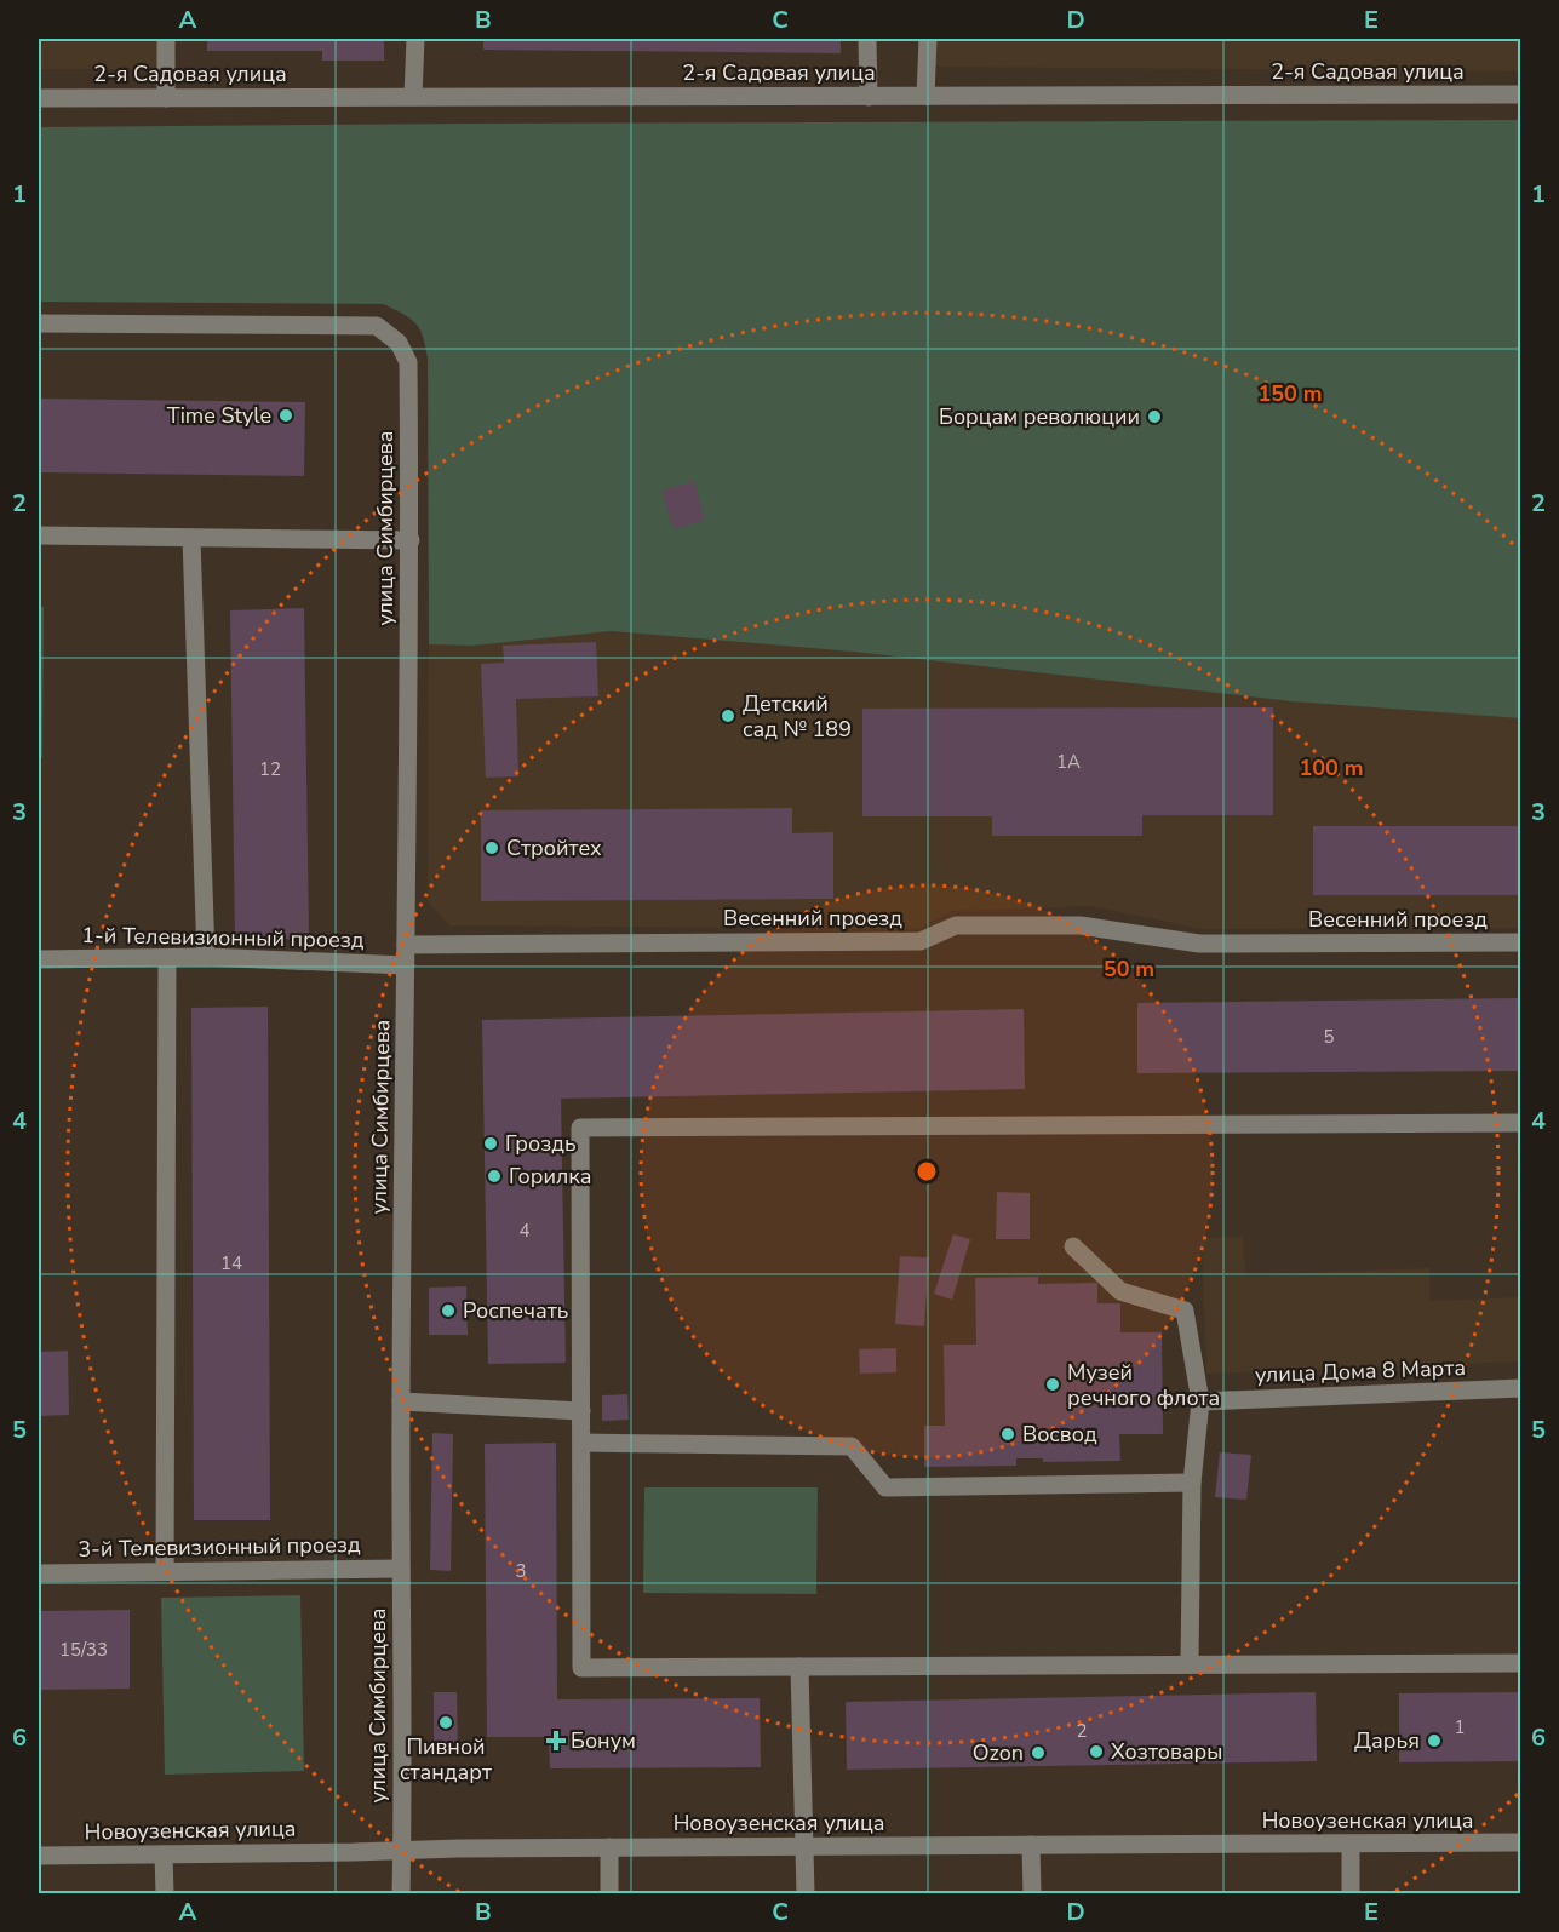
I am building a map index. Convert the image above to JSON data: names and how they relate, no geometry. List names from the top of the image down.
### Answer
{
  "streets": {
    "street": [
      "2-я Садовая улица",
      "улица Симбирцева",
      "Весенний проезд",
      "1-й Телевизионный проезд",
      "улица Дома 8 Марта",
      "3-й Телевизионный проезд",
      "Новоузенская улица"
    ]
  },
  "crossings": [
    ["улица Симбирцева", "Весенний проезд"],
    ["улица Симбирцева", "1-й Телевизионный проезд"],
    ["улица Симбирцева", "3-й Телевизионный проезд"],
    ["улица Симбирцева", "Новоузенская улица"]
  ],
  "places": {
    "other": [
      "Time Style",
      "Борцам революции",
      "Детский сад № 189",
      "Стройтех",
      "Гроздь",
      "Горилка",
      "Роспечать",
      "Музей речного флота",
      "Восвод",
      "Пивной стандарт",
      "Дарья",
      "Хозтовары",
      "Ozon"
    ],
    "health": ["Бонум"]
  },
  "house_numbers": [
    "1А",
    "12",
    "5",
    "4",
    "14",
    "3",
    "15/33",
    "1",
    "2"
  ],
  "grid": {
    "columns": [
      "A",
      "B",
      "C",
      "D",
      "E"
    ],
    "rows": [
      "1",
      "2",
      "3",
      "4",
      "5",
      "6"
    ]
  },
  "rings": ["150 m", "100 m", "50 m"]
}
